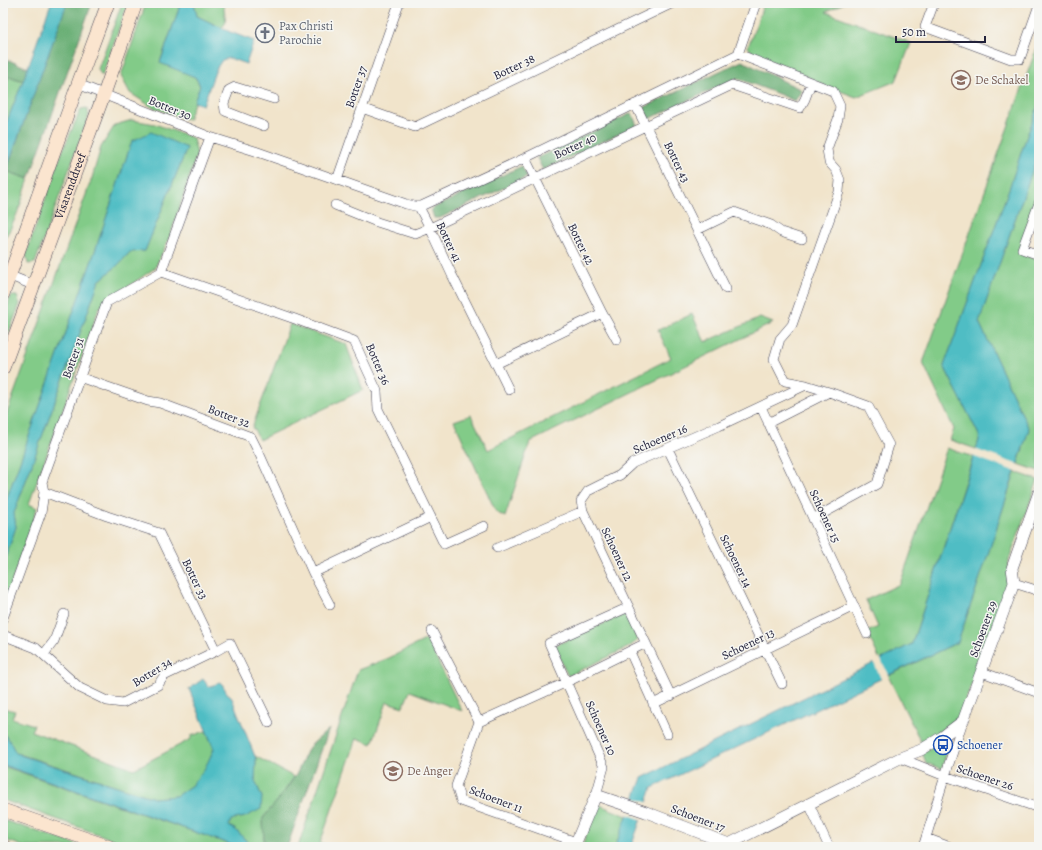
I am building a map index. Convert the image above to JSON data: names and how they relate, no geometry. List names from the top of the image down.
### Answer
{
  "streets": {
    "main road": ["Visarenddreef"],
    "street": [
      "Botter 38",
      "Botter 37",
      "Botter 30",
      "Botter 40",
      "Botter 43",
      "Botter 41",
      "Botter 42",
      "Botter 31",
      "Botter 36",
      "Botter 32",
      "Schoener 16",
      "Schoener 15",
      "Schoener 12",
      "Schoener 14",
      "Botter 33",
      "Schoener 29",
      "Schoener 13",
      "Botter 34",
      "Schoener 10",
      "Schoener 26",
      "Schoener 11",
      "Schoener 17"
    ]
  },
  "crossings": [
    ["Botter 38", "Botter 37"],
    ["Botter 37", "Botter 30"],
    ["Botter 30", "Visarenddreef"],
    ["Botter 40", "Botter 43"],
    ["Botter 40", "Botter 41"],
    ["Botter 40", "Botter 42"],
    ["Botter 31", "Botter 36"],
    ["Botter 31", "Botter 32"],
    ["Botter 31", "Botter 33"],
    ["Schoener 16", "Schoener 15"],
    ["Schoener 16", "Schoener 12"],
    ["Schoener 16", "Schoener 14"],
    ["Schoener 15", "Schoener 13"],
    ["Schoener 12", "Schoener 13"],
    ["Schoener 12", "Schoener 10"],
    ["Schoener 14", "Schoener 13"],
    ["Botter 33", "Botter 34"],
    ["Schoener 29", "Schoener 26"],
    ["Schoener 29", "Schoener 17"],
    ["Schoener 10", "Schoener 11"],
    ["Schoener 10", "Schoener 17"],
    ["Schoener 26", "Schoener 17"]
  ],
  "places": {
    "church": ["Pax Christi Parochie"],
    "school or university": ["De Schakel", "De Anger"],
    "bus stop": ["Schoener"]
  },
  "scale_bar": "50 m"
}
